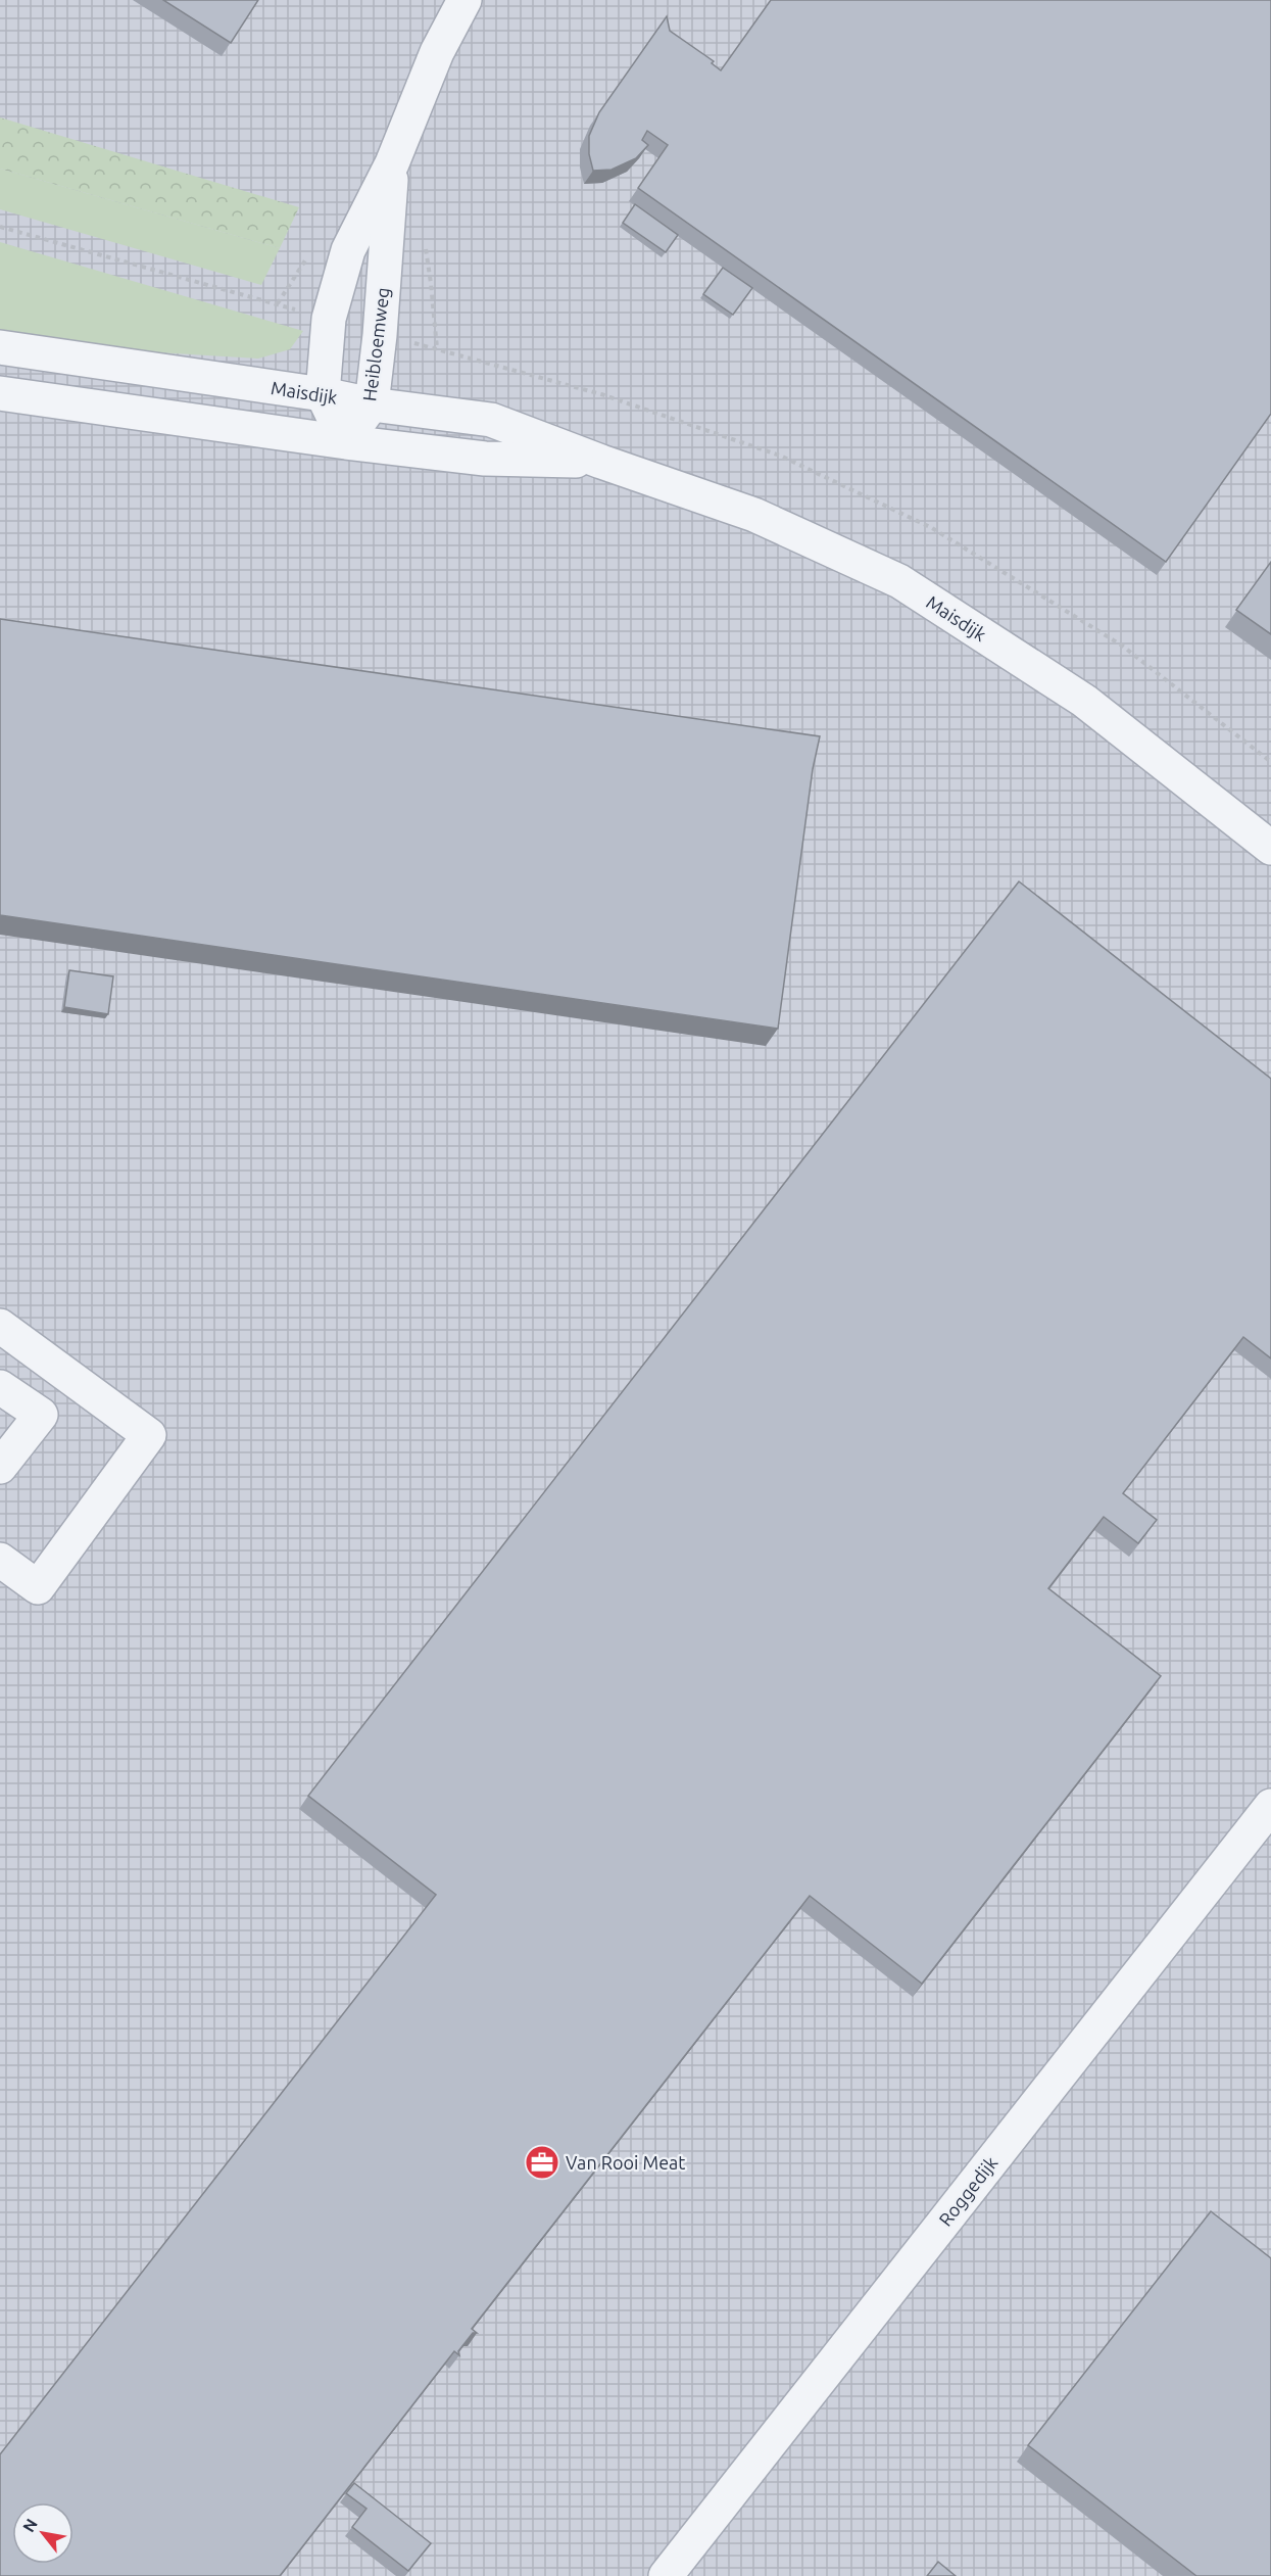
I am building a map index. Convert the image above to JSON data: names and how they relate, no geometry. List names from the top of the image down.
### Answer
{
  "streets": {
    "street": ["Heibloemweg", "Maisdijk", "Roggedijk"]
  },
  "crossings": [
    ["Heibloemweg", "Maisdijk"]
  ],
  "places": {
    "office": ["Van Rooi Meat"]
  },
  "north": "top left"
}
